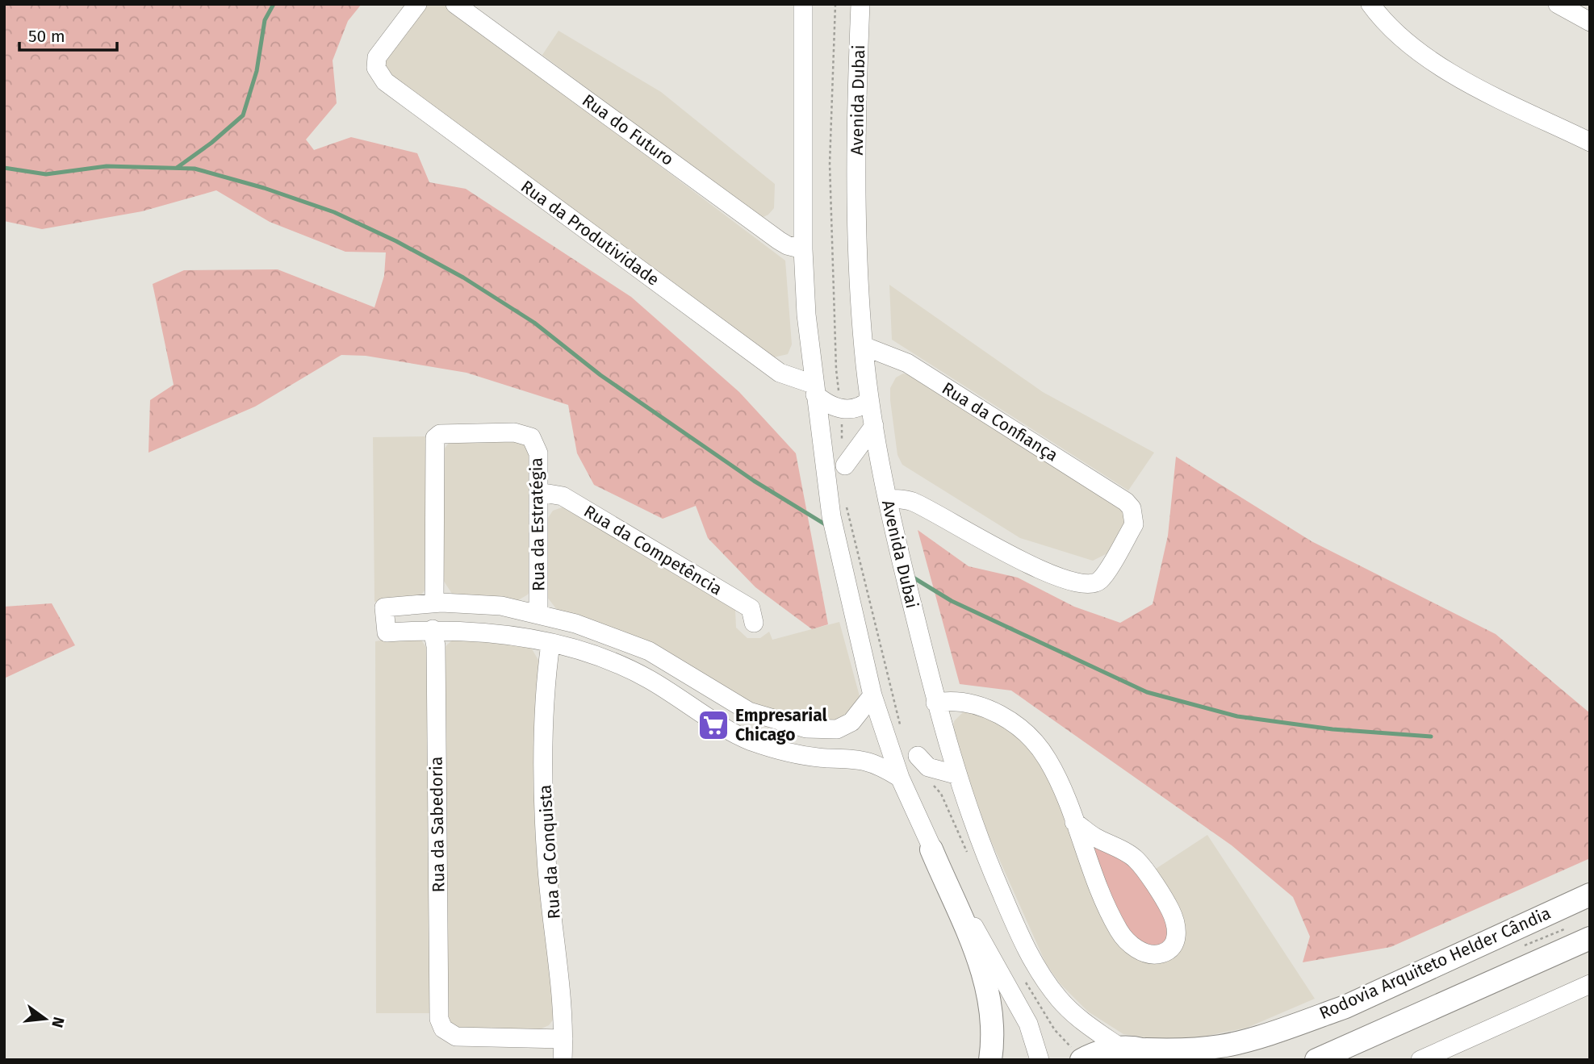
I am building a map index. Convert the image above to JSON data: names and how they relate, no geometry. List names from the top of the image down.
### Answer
{
  "streets": {
    "main road": ["Rodovia Arquiteto Helder Cândia"],
    "street": [
      "Avenida Dubai",
      "Rua do Futuro",
      "Rua da Produtividade",
      "Rua da Confiança",
      "Rua da Estratégia",
      "Rua da Competência",
      "Rua da Sabedoria",
      "Rua da Conquista"
    ]
  },
  "crossings": [
    ["Avenida Dubai", "Rua da Produtividade"],
    ["Avenida Dubai", "Rua da Confiança"],
    ["Avenida Dubai", "Rodovia Arquiteto Helder Cândia"],
    ["Rua da Estratégia", "Rua da Competência"],
    ["Rua da Sabedoria", "Rua da Conquista"]
  ],
  "places": {
    "supermarket": ["Empresarial Chicago"]
  },
  "scale_bar": "50 m",
  "north": "right"
}
